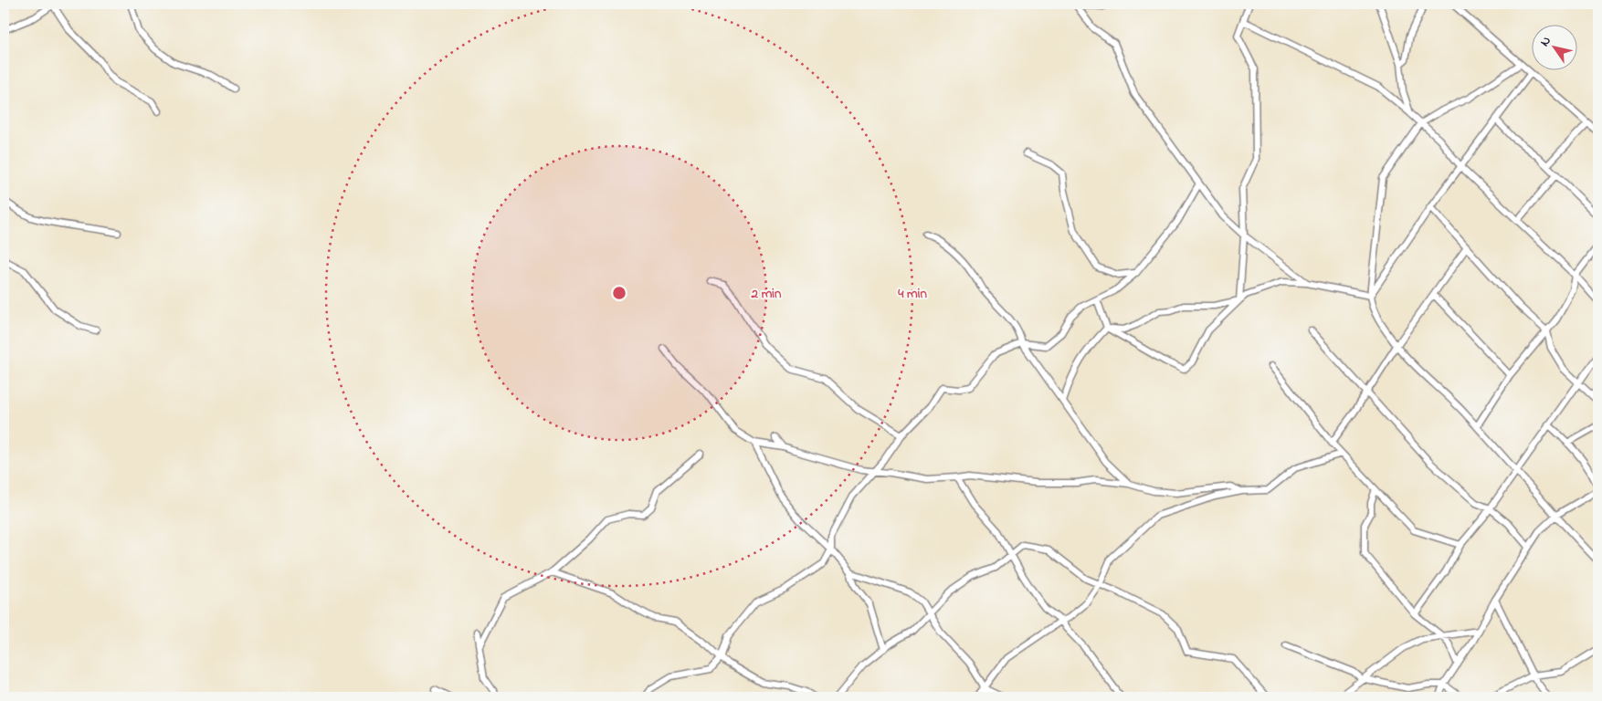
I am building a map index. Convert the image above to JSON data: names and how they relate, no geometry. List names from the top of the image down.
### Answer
{
  "north": "top left",
  "rings": ["2 min", "4 min"]
}
